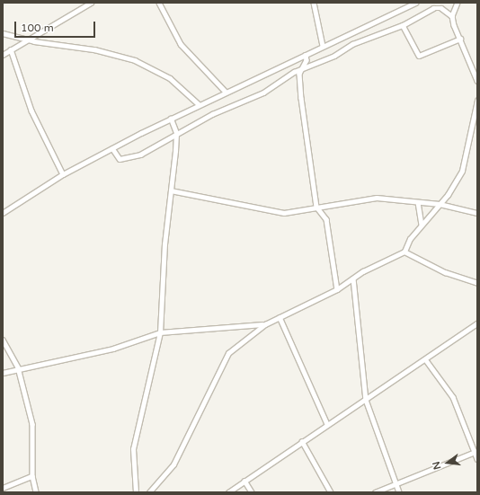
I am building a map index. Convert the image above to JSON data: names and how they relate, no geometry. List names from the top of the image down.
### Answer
{
  "scale_bar": "100 m",
  "north": "left"
}
